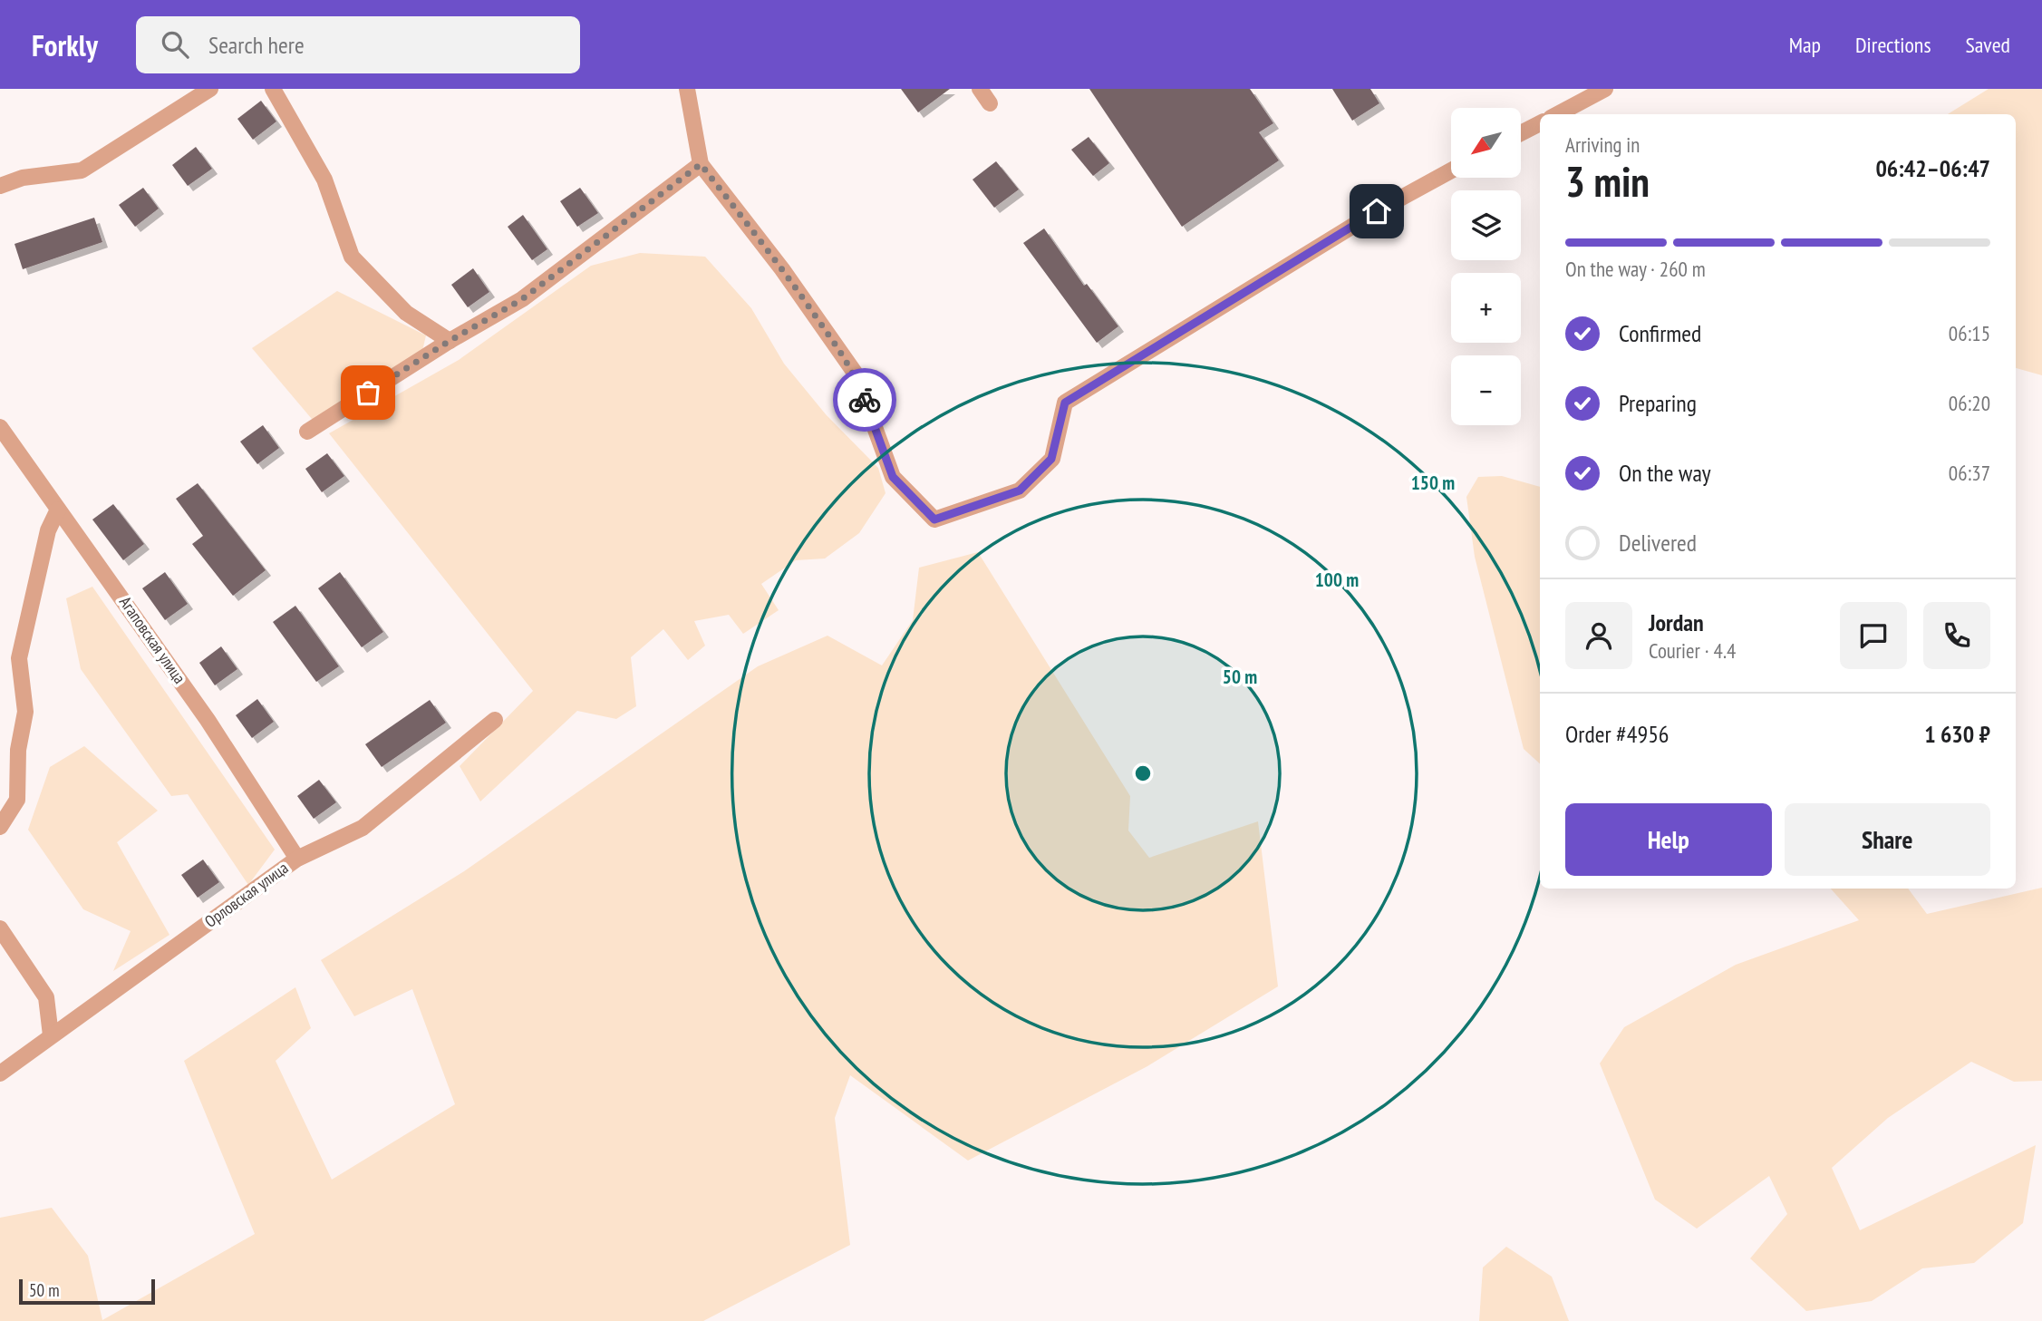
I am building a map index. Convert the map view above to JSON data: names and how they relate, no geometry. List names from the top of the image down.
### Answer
{
  "streets": {
    "street": ["Агаповская улица", "Орловская улица"]
  },
  "crossings": [
    ["Агаповская улица", "Орловская улица"]
  ],
  "scale_bar": "50 m",
  "north": "bottom left",
  "page": {
    "header": "Forkly",
    "search": "Search here",
    "nav": ["Map", "Directions", "Saved"],
    "map_buttons": ["+", "−"],
    "heading": ["3 min", "Arriving in", "06:42–06:47"],
    "panel": [
      "Jordan",
      "Courier · 4.4",
      "Order #4956",
      "1 630 ₽"
    ],
    "bar": "On the way · 260 m",
    "list": [
      ["Confirmed", "06:15"],
      ["Preparing", "06:20"],
      ["On the way", "06:37"],
      "Delivered"
    ],
    "buttons": ["Help", "Share"],
    "scale": "50 m"
  },
  "rings": ["150 m", "100 m", "50 m"]
}
